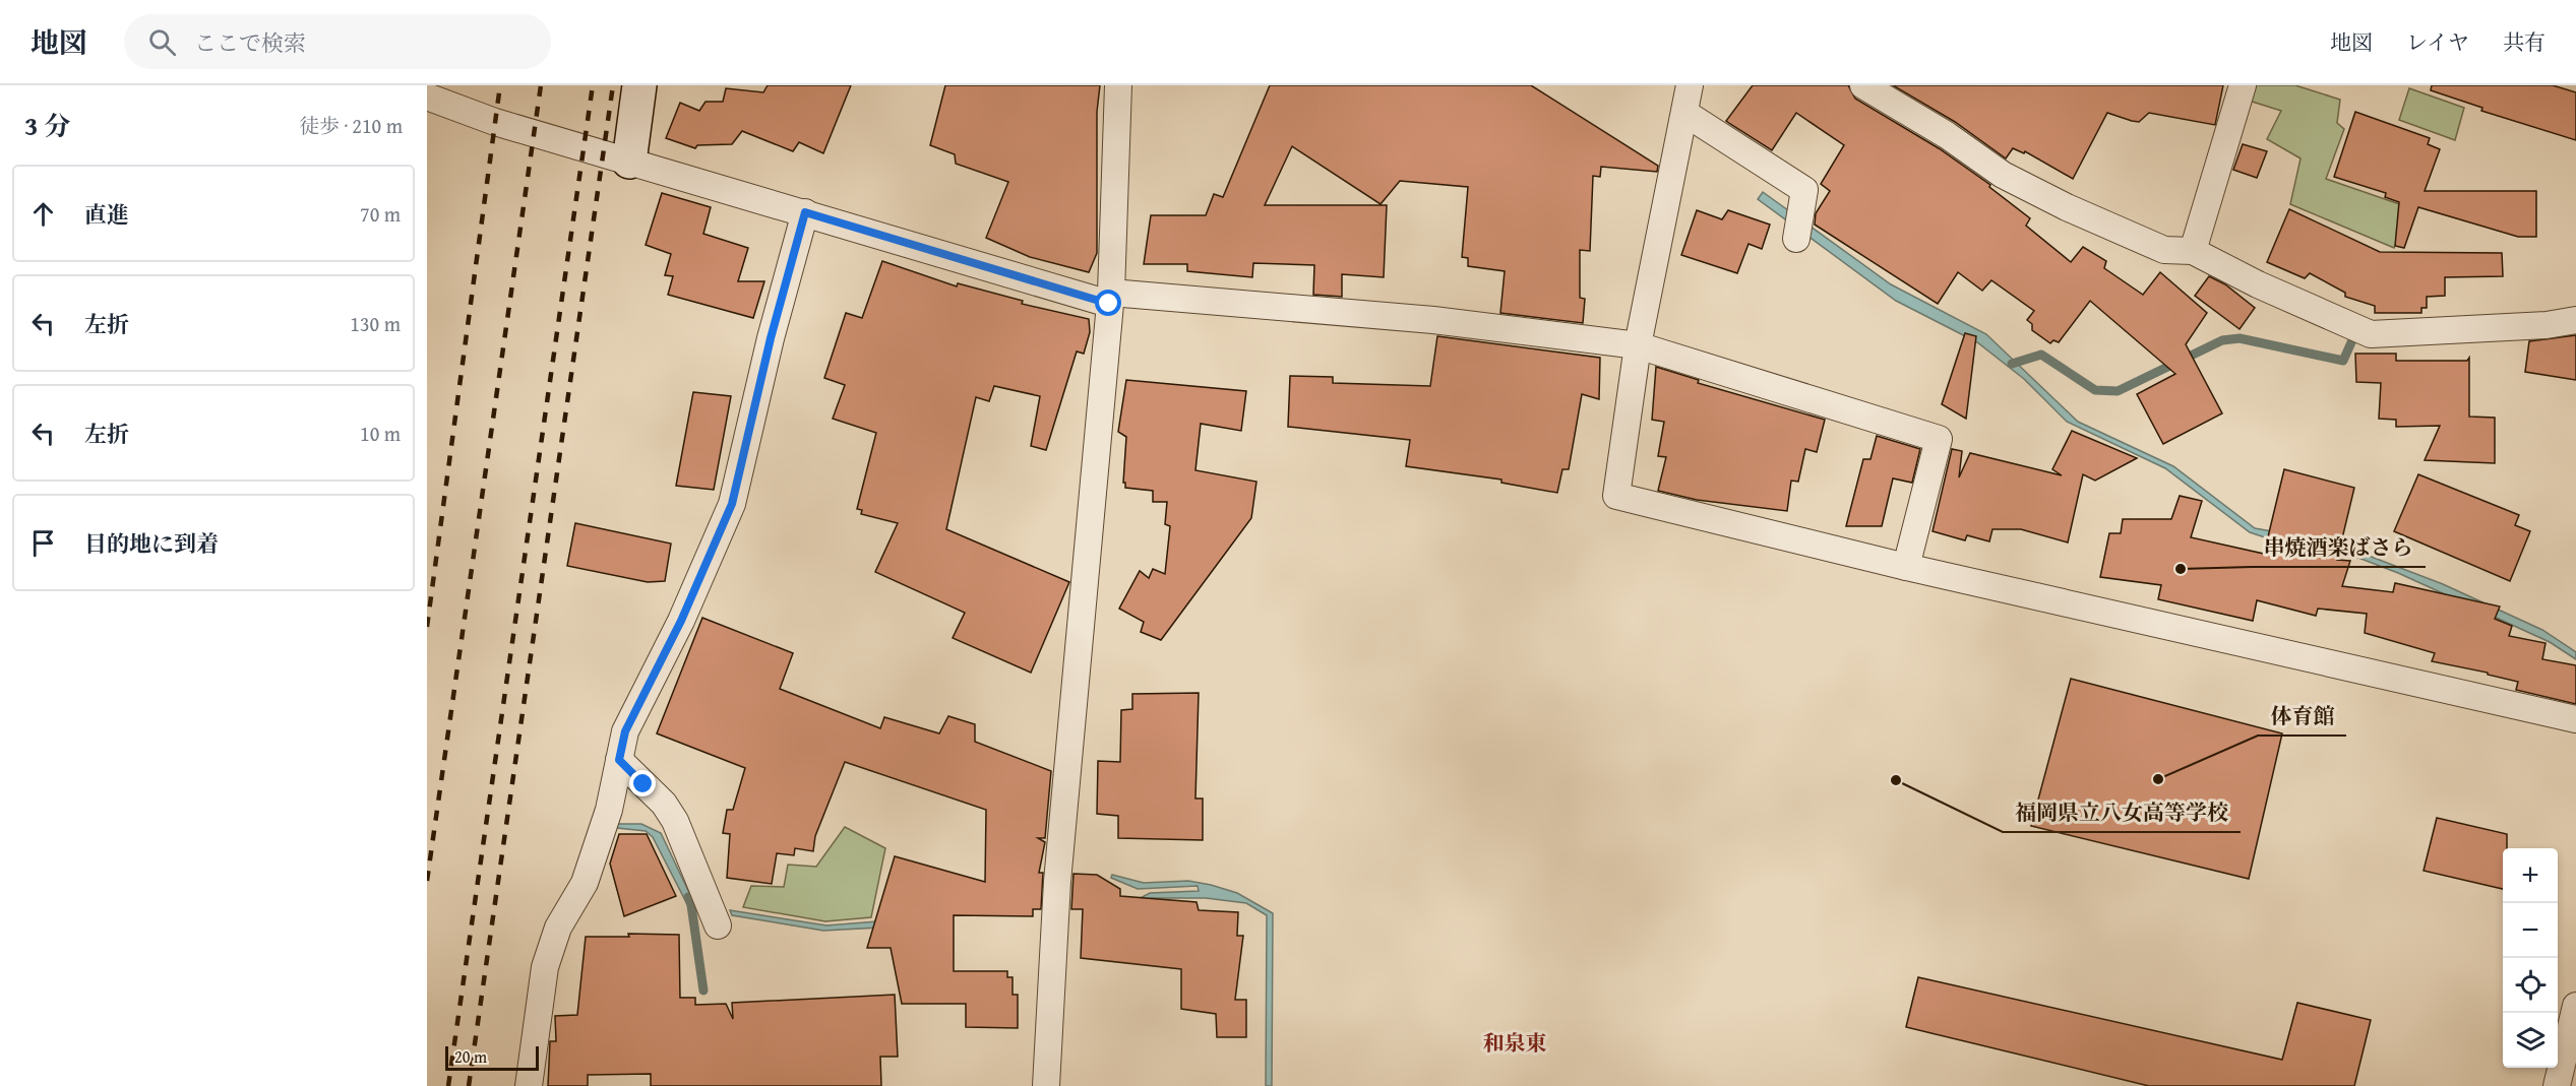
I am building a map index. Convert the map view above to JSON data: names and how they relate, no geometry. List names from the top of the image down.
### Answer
{
  "districts": ["和泉東"],
  "places": ["串焼酒楽ばさら", "体育館", "福岡県立八女高等学校"],
  "scale_bar": "20 m",
  "page": {
    "header": "地図",
    "search": "ここで検索",
    "nav": ["地図", "レイヤ", "共有"],
    "heading": ["3 分", "徒歩 · 210 m"],
    "list": [
      ["直進", "70 m"],
      ["左折", "130 m"],
      ["左折", "10 m"],
      "目的地に到着"
    ],
    "map_buttons": ["+", "−"],
    "scale": "20 m"
  }
}
